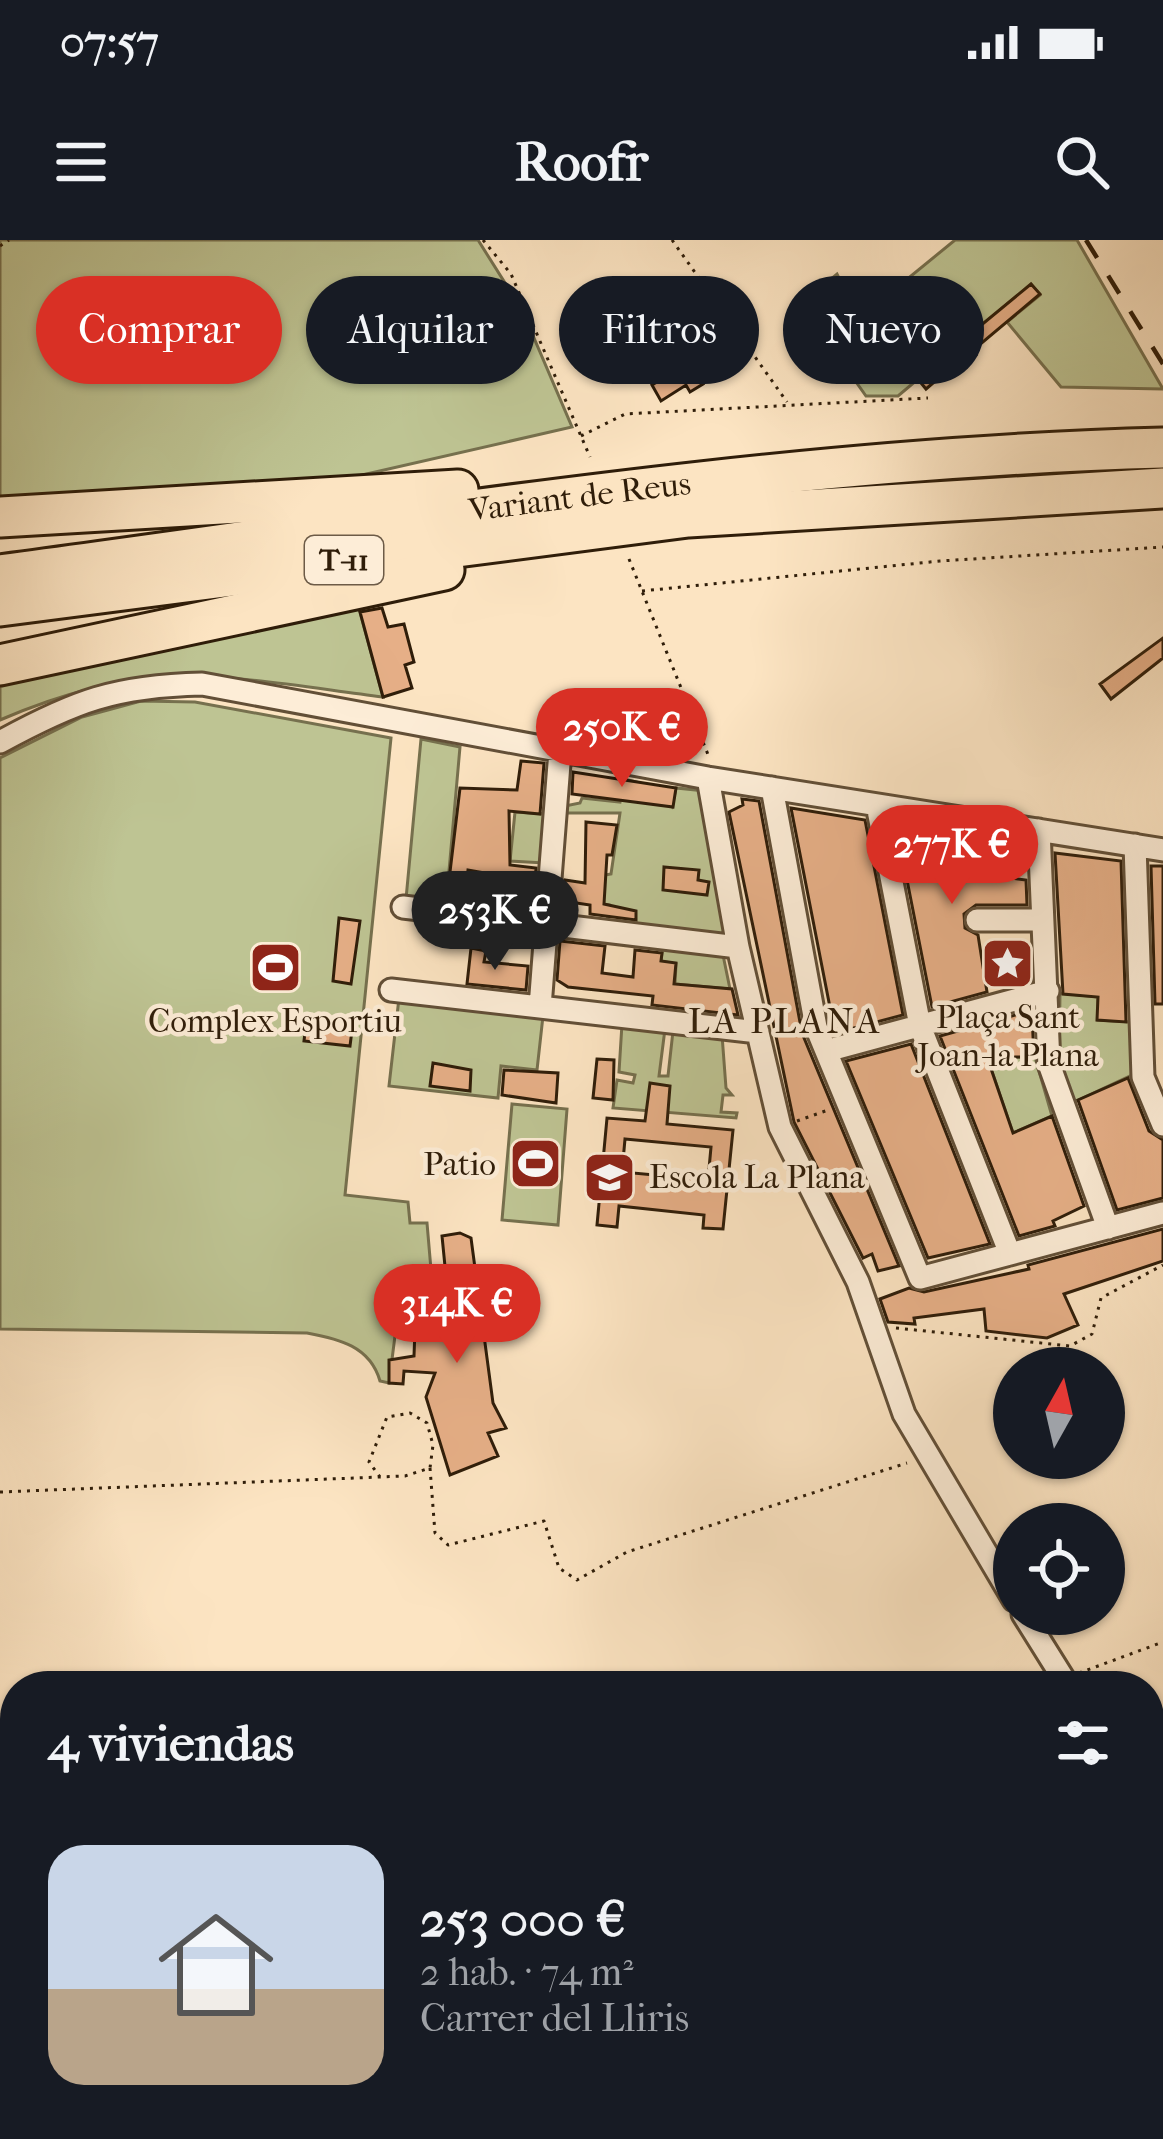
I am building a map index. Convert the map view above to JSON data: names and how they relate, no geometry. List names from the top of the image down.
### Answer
{
  "streets": {
    "highway": ["Variant de Reus", "T-11"]
  },
  "districts": ["LA PLANA"],
  "places": {
    "place": ["Plaça Sant Joan-la Plana"],
    "sports": ["Complex Esportiu", "Patio"],
    "school or university": ["Escola La Plana"]
  },
  "north": "top",
  "page": {
    "status": "07:57",
    "header": "Roofr",
    "chip": [
      "Comprar",
      "Alquilar",
      "Filtros",
      "Nuevo"
    ],
    "price": [
      "250K €",
      "277K €",
      "253K €",
      "314K €"
    ],
    "heading": "4 viviendas",
    "list": [
      {
        "name": "253 000 €",
        "note": "2 hab. · 74 m² · Carrer del Lliris"
      }
    ]
  }
}
